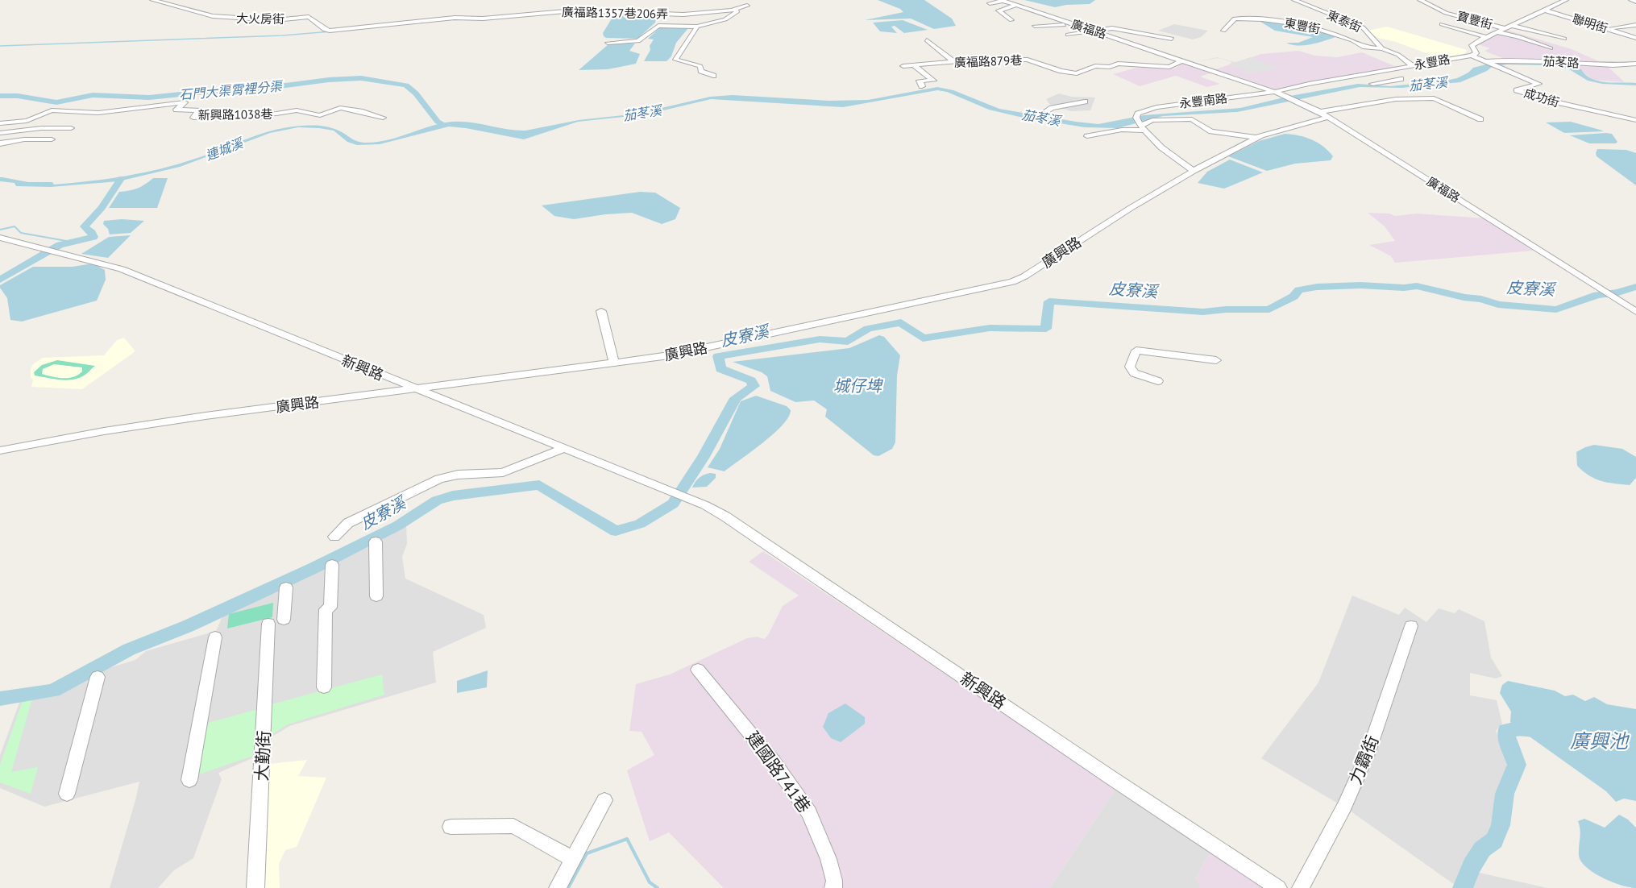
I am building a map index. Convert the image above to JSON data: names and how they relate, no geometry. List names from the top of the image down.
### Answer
{
  "streets": {
    "street": [
      "廣福路1357巷206弄",
      "大火房街",
      "寶豐街",
      "東泰街",
      "聯明街",
      "東豐街",
      "廣福路",
      "廣福路879巷",
      "永豐路",
      "茄苳路",
      "成功街",
      "永豐南路",
      "新興路1038巷",
      "廣興路",
      "新興路",
      "大勤街",
      "力霸街",
      "建國路741巷"
    ]
  },
  "crossings": [
    ["廣福路1357巷206弄", "大火房街"],
    ["寶豐街", "永豐路"],
    ["東泰街", "東豐街"],
    ["東泰街", "永豐路"],
    ["聯明街", "永豐路"],
    ["廣福路", "廣福路879巷"],
    ["廣福路", "永豐路"],
    ["廣福路", "永豐南路"],
    ["廣福路", "廣興路"],
    ["永豐路", "茄苳路"],
    ["永豐路", "永豐南路"],
    ["茄苳路", "成功街"],
    ["廣興路", "新興路"]
  ],
  "water": [
    "茄苳溪",
    "石門大渠霄裡分渠",
    "連城溪",
    "皮寮溪",
    "城仔埤",
    "廣興池"
  ]
}
